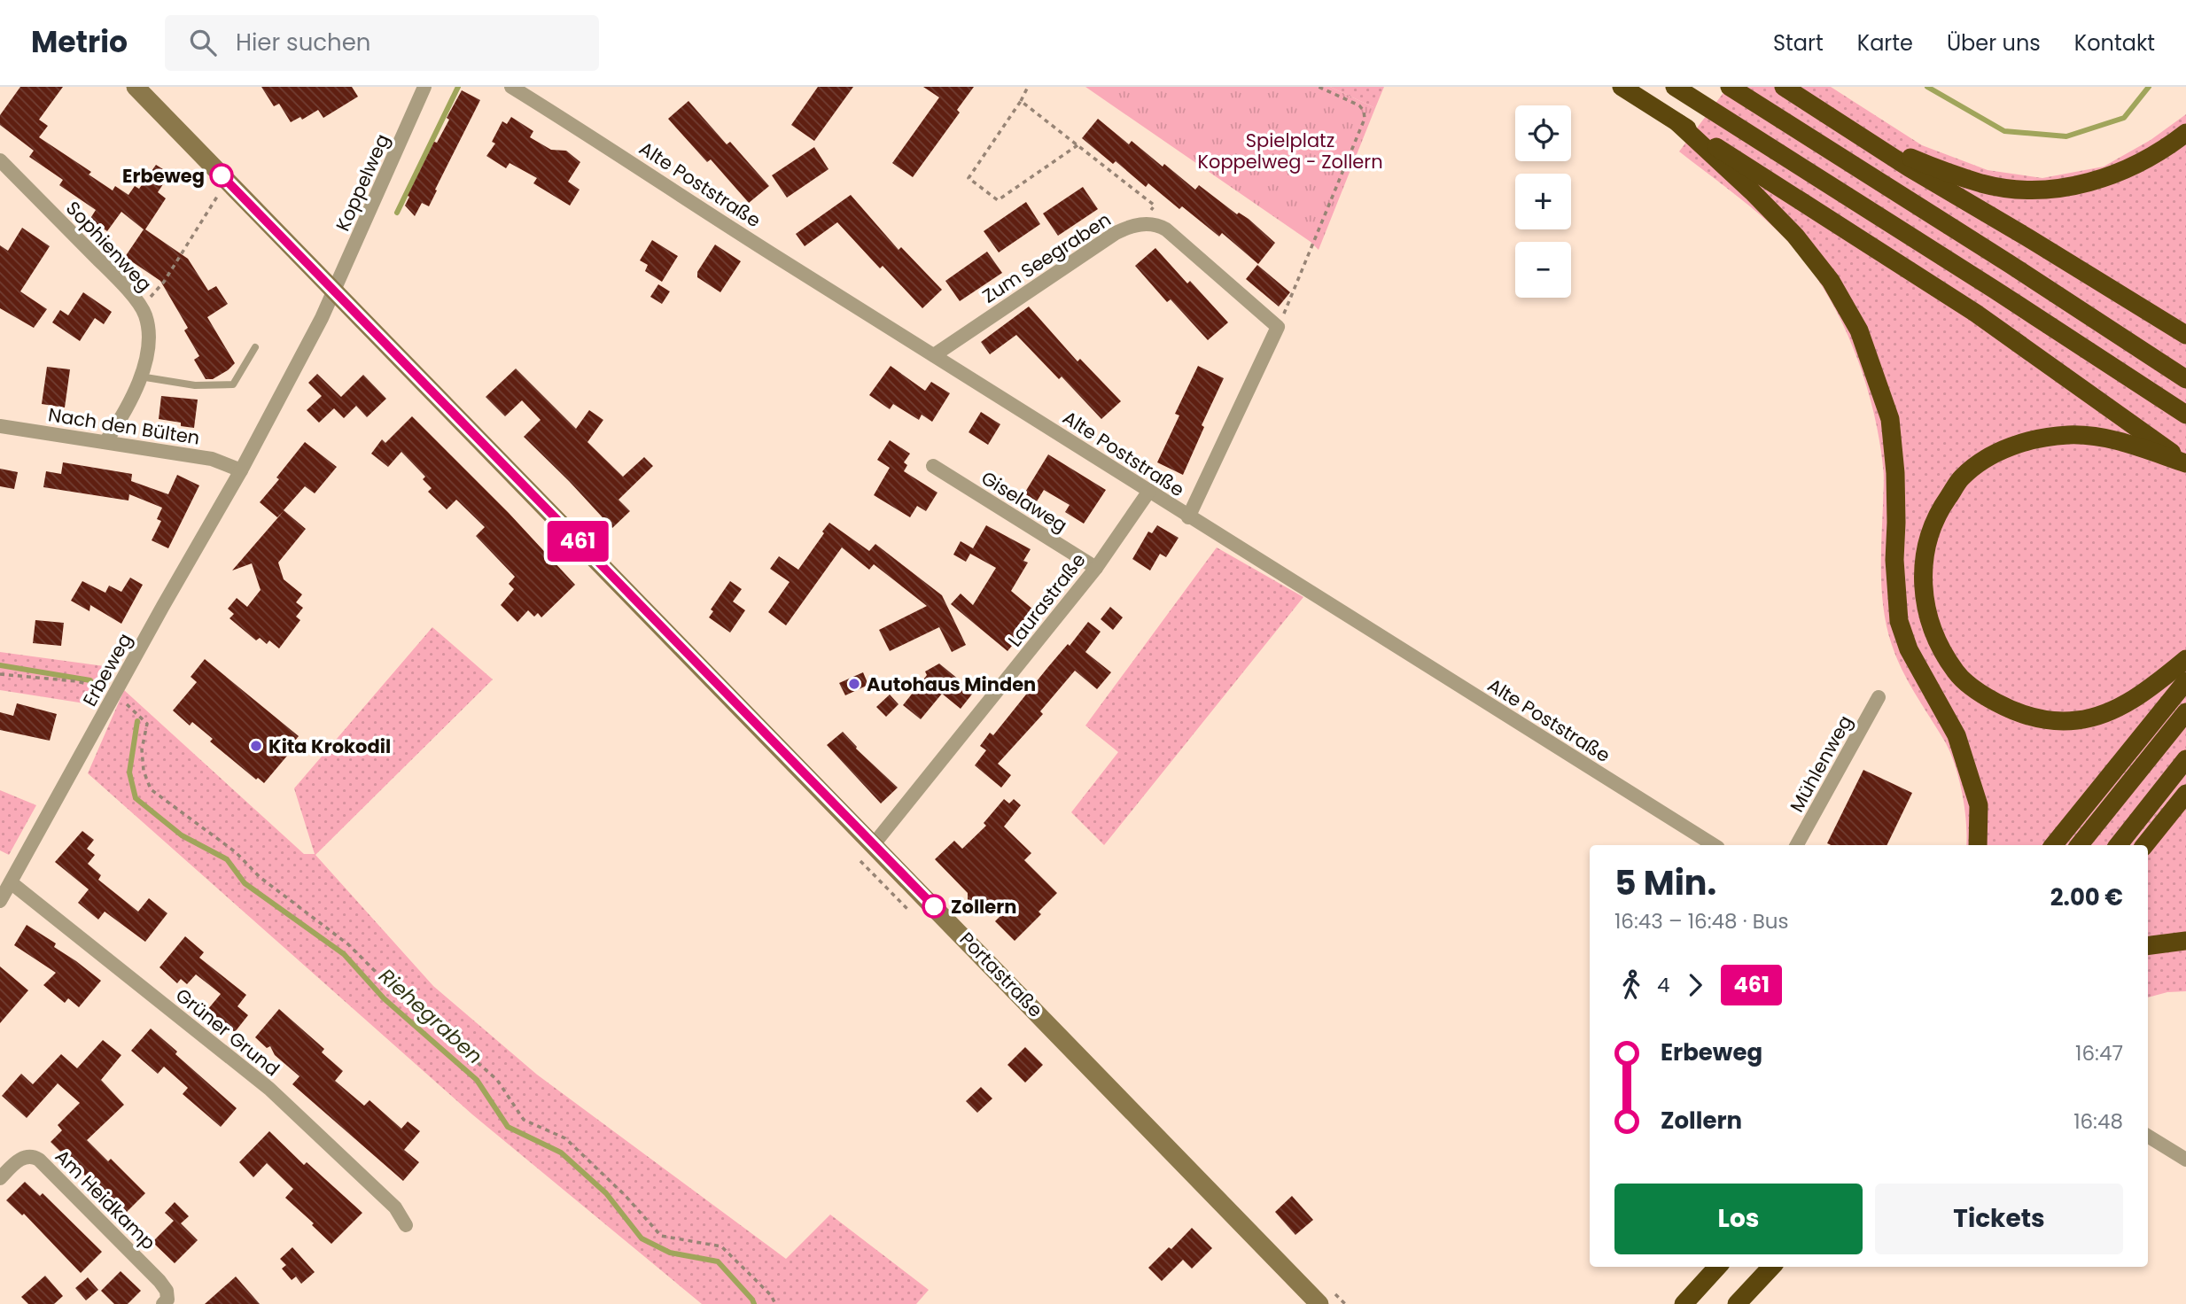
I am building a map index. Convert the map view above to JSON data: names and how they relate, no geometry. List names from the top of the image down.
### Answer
{
  "streets": {
    "main road": ["Portastraße"],
    "street": [
      "Koppelweg",
      "Alte Poststraße",
      "Sophienweg",
      "Zum Seegraben",
      "Nach den Bülten",
      "Giselaweg",
      "Laurastraße",
      "Erbeweg",
      "Mühlenweg",
      "Grüner Grund",
      "Am Heidkamp"
    ]
  },
  "crossings": [
    ["Koppelweg", "Erbeweg"],
    ["Koppelweg", "Portastraße"],
    ["Alte Poststraße", "Zum Seegraben"],
    ["Alte Poststraße", "Laurastraße"],
    ["Sophienweg", "Nach den Bülten"],
    ["Nach den Bülten", "Erbeweg"],
    ["Giselaweg", "Laurastraße"],
    ["Laurastraße", "Portastraße"],
    ["Erbeweg", "Portastraße"],
    ["Erbeweg", "Grüner Grund"]
  ],
  "water": ["Riehegraben"],
  "parks": ["Spielplatz Koppelweg - Zollern"],
  "places": [
    "Erbeweg",
    "Autohaus Minden",
    "Kita Krokodil",
    "Zollern"
  ],
  "lines": ["bus line 461"],
  "page": {
    "header": "Metrio",
    "search": "Hier suchen",
    "nav": [
      "Start",
      "Karte",
      "Über uns",
      "Kontakt"
    ],
    "on_map": "461",
    "map_buttons": ["+", "−"],
    "heading": ["5 Min.", "16:43 – 16:48 · Bus", "2.00 €"],
    "legs": ["4", "461"],
    "list": [
      {
        "name": "Erbeweg",
        "value": "16:47"
      },
      {
        "name": "Zollern",
        "value": "16:48"
      }
    ],
    "buttons": ["Los", "Tickets"]
  }
}
